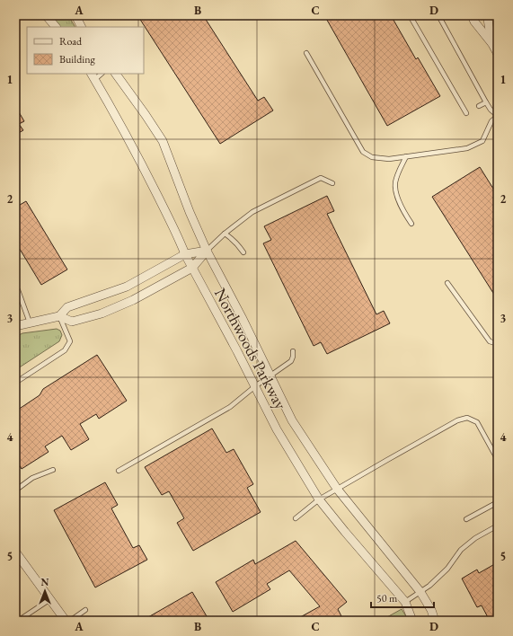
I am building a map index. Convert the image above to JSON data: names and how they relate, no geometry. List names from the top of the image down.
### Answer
{
  "streets": {
    "street": ["Northwoods Parkway"]
  },
  "legend": ["Road", "Building"],
  "scale_bar": "50 m",
  "north": "top",
  "grid": {
    "columns": [
      "A",
      "B",
      "C",
      "D"
    ],
    "rows": [
      "1",
      "2",
      "3",
      "4",
      "5"
    ]
  }
}
